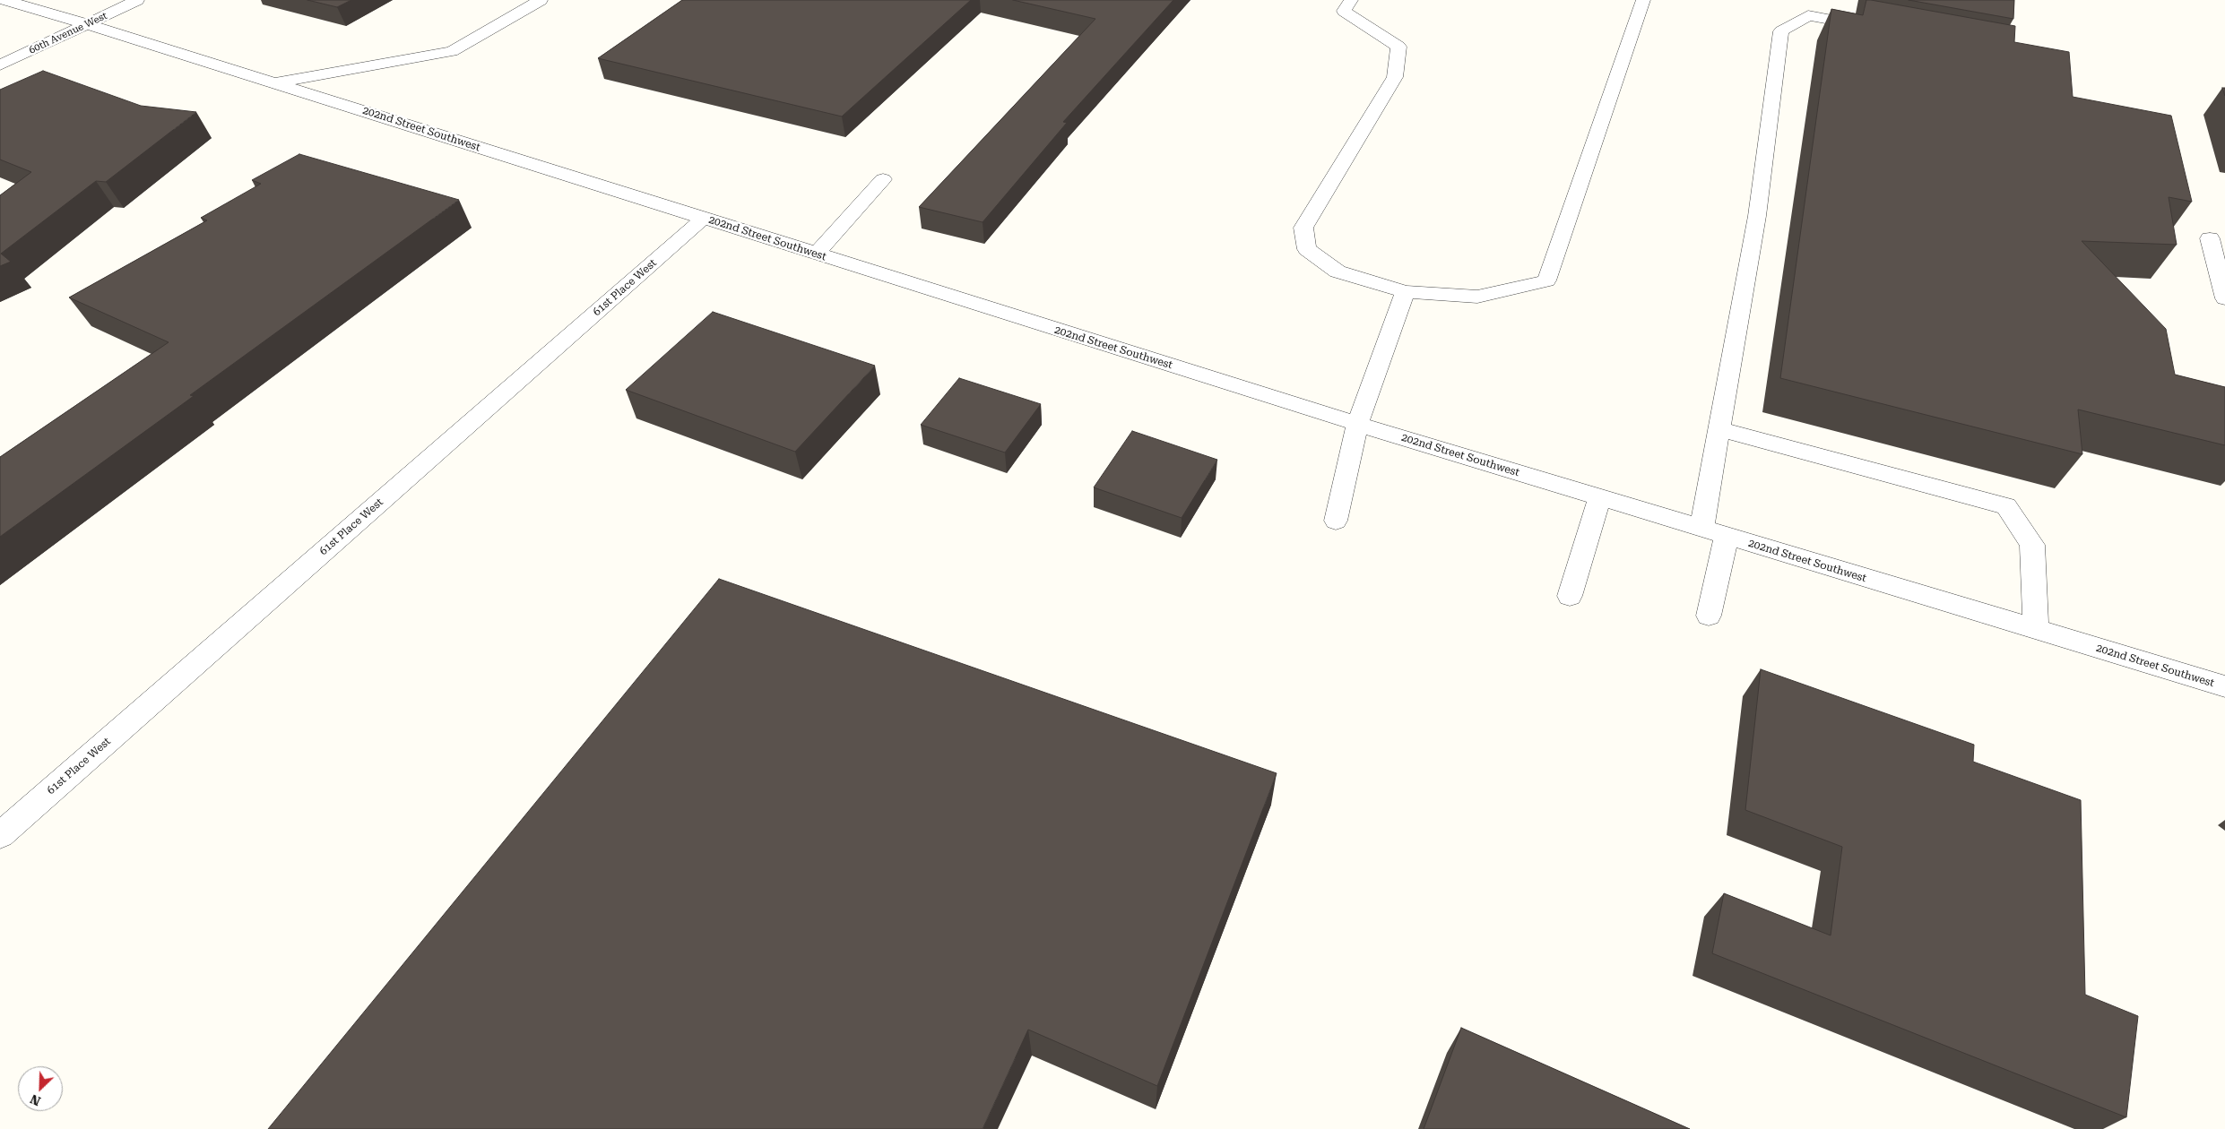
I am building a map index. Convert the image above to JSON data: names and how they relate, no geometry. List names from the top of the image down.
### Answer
{
  "streets": {
    "street": ["60th Avenue West", "202nd Street Southwest", "61st Place West"]
  },
  "crossings": [
    ["60th Avenue West", "202nd Street Southwest"],
    ["202nd Street Southwest", "61st Place West"]
  ],
  "north": "bottom left"
}
